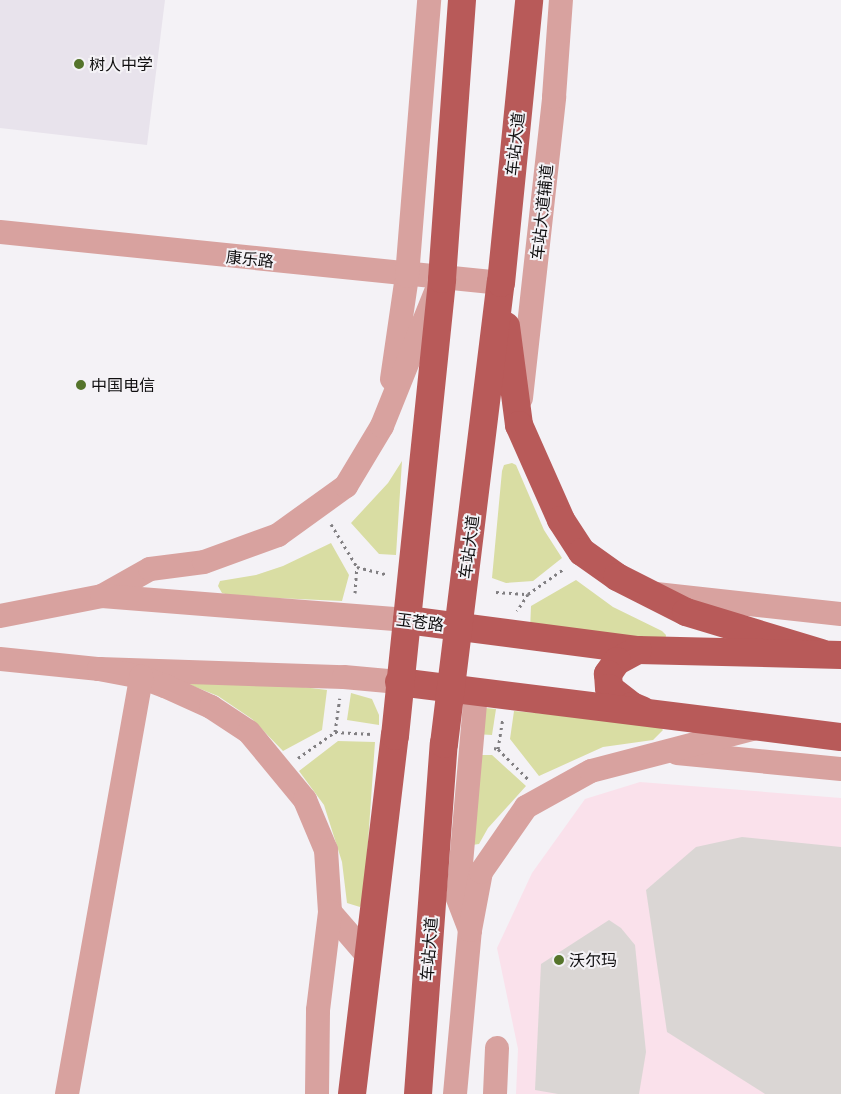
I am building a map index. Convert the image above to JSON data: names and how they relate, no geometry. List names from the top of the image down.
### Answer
{
  "streets": {
    "main road": ["车站大道", "玉苍路"],
    "street": ["车站大道辅道", "康乐路"]
  },
  "crossings": [
    ["车站大道", "康乐路"],
    ["车站大道", "玉苍路"]
  ],
  "places": ["树人中学", "中国电信", "沃尔玛"]
}
